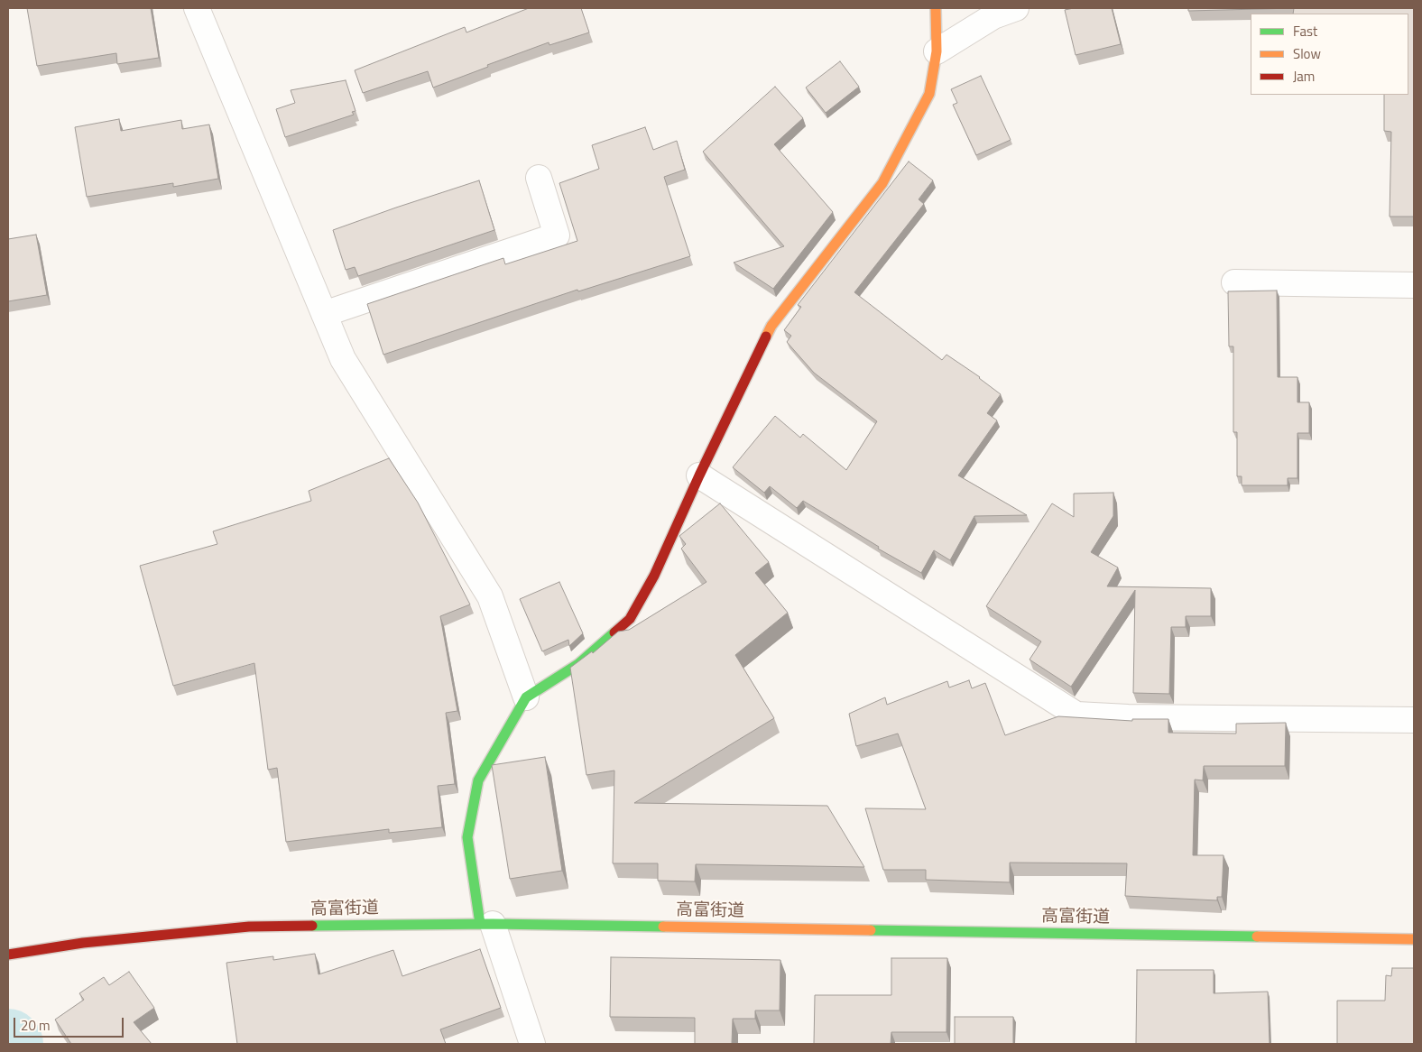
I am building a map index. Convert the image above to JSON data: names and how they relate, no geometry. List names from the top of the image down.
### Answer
{
  "streets": {
    "street": ["高富街道"]
  },
  "legend": ["Fast", "Slow", "Jam"],
  "scale_bar": "20 m"
}
